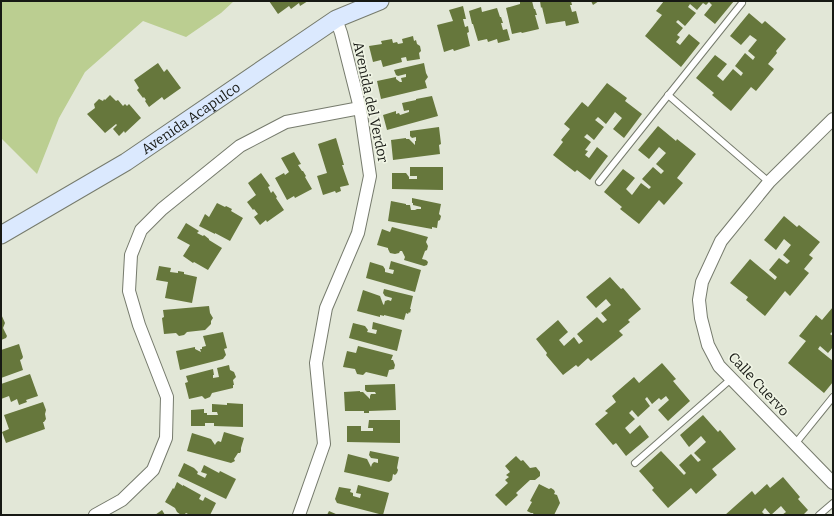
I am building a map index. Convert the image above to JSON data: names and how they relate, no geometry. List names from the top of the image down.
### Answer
{
  "streets": {
    "street": ["Avenida del Verdor", "Avenida Acapulco", "Calle Cuervo"]
  },
  "crossings": [
    ["Avenida del Verdor", "Avenida Acapulco"]
  ]
}
